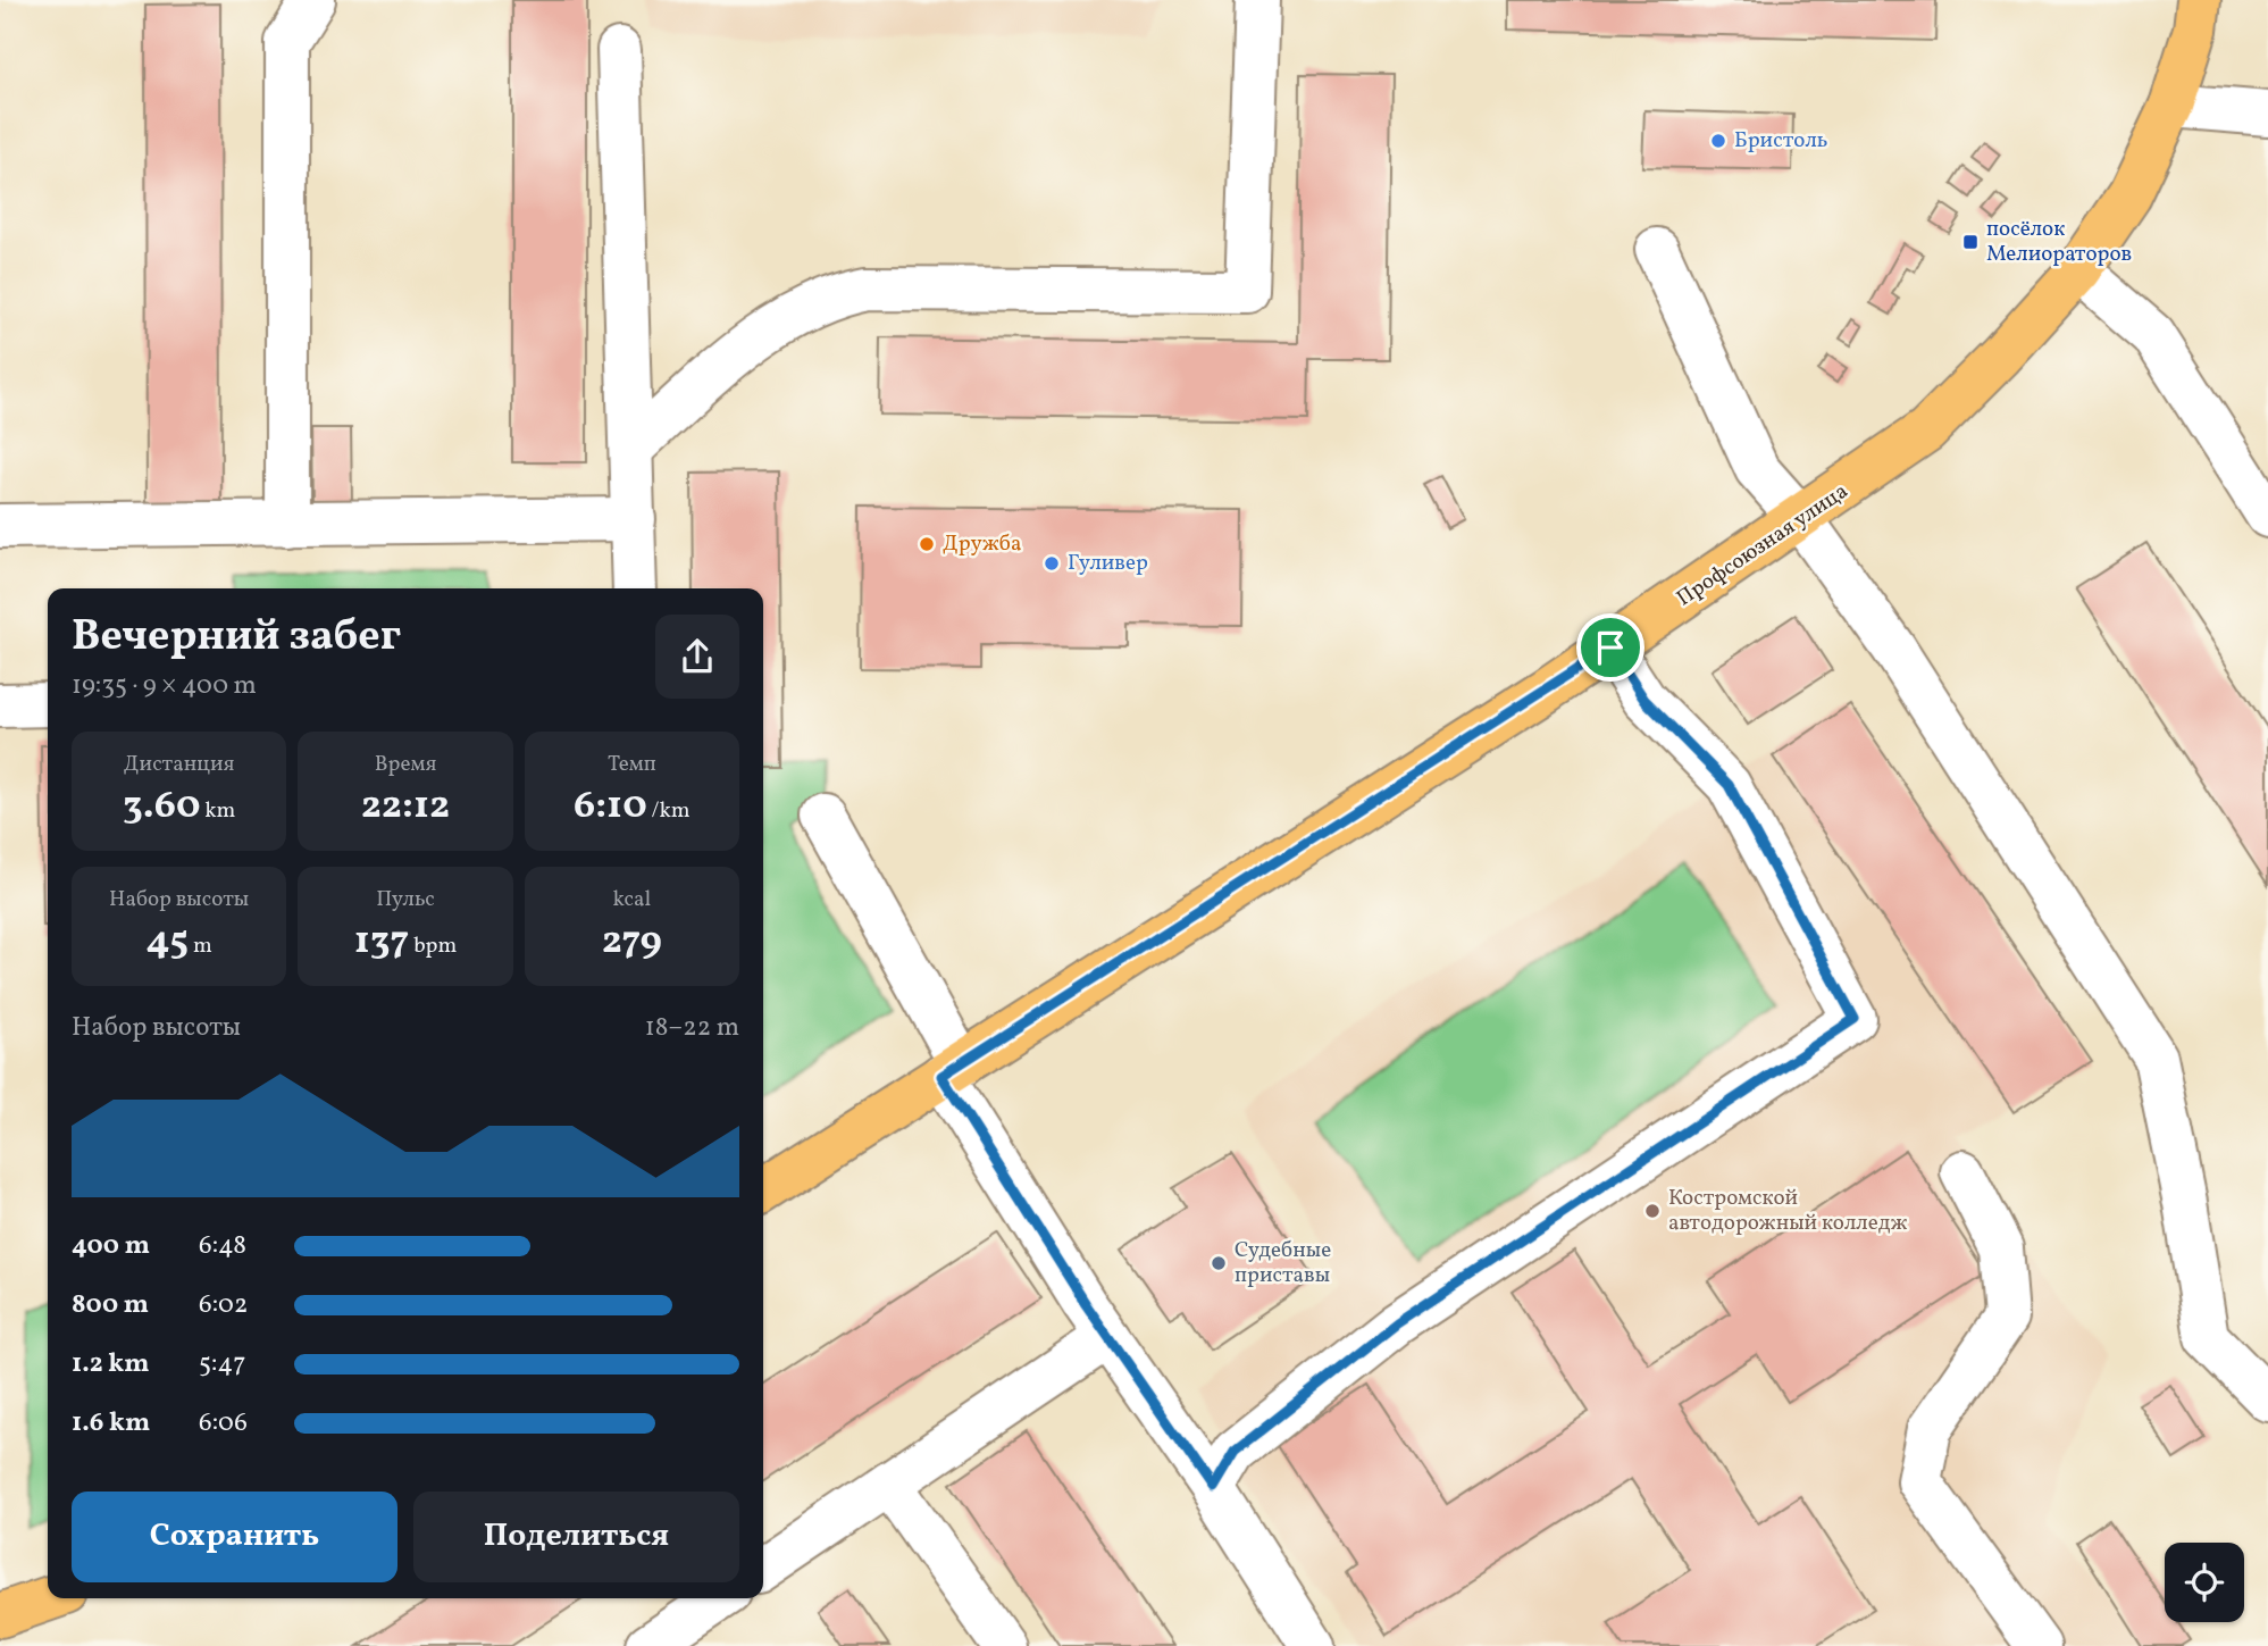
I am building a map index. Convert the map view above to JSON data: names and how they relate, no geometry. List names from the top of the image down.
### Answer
{
  "streets": {
    "main road": ["Профсоюзная улица"]
  },
  "places": {
    "other": [
      "Бристоль",
      "Дружба",
      "Гуливер",
      "Костромской автодорожный колледж",
      "Судебные приставы"
    ],
    "transit": ["посёлок Мелиораторов"]
  },
  "page": {
    "heading": ["Вечерний забег", "19:35 · 9 × 400 m"],
    "stats": [
      ["Дистанция", "3.60 km"],
      ["Время", "22:12"],
      ["Темп", "6:10 /km"],
      ["Набор высоты", "45 m"],
      ["Пульс", "137 bpm"],
      ["kcal", "279"]
    ],
    "chart": ["Набор высоты", "18–22 m"],
    "list": [
      {
        "name": "400 m",
        "note": "6:48"
      },
      {
        "name": "800 m",
        "note": "6:02"
      },
      {
        "name": "1.2 km",
        "note": "5:47"
      },
      {
        "name": "1.6 km",
        "note": "6:06"
      }
    ],
    "buttons": ["Сохранить", "Поделиться"]
  }
}
